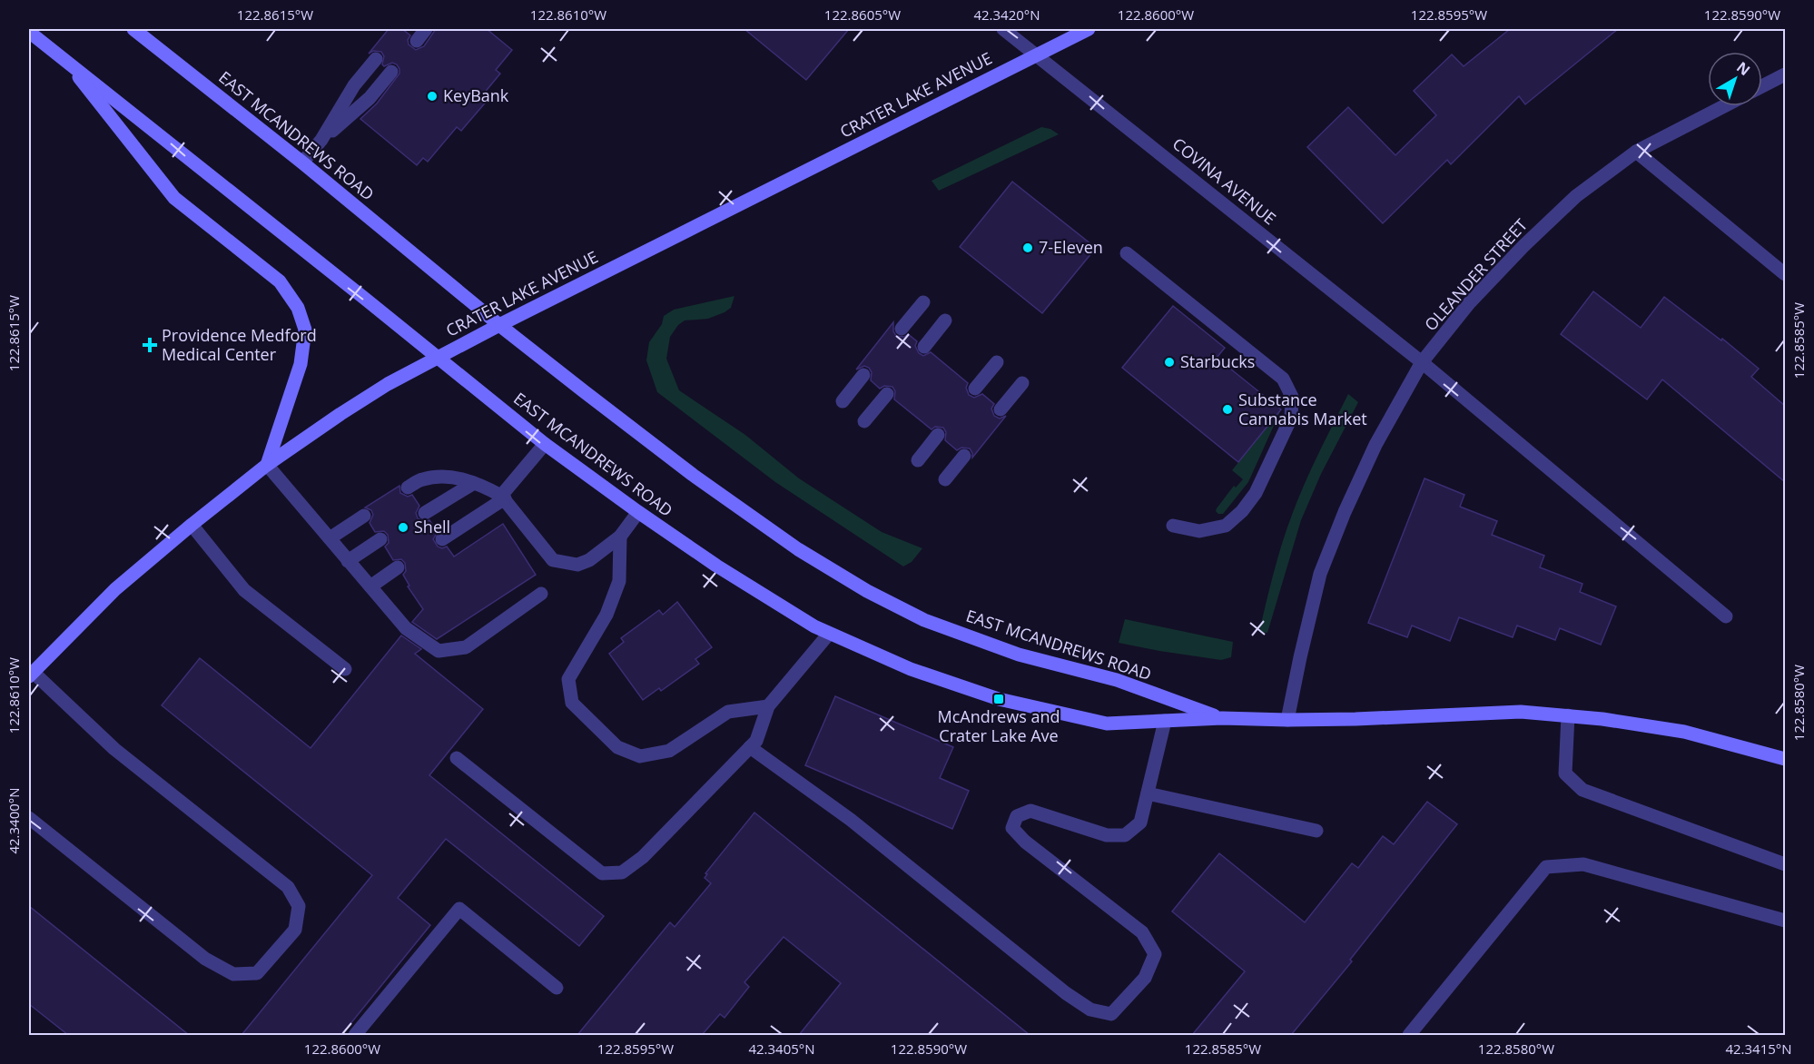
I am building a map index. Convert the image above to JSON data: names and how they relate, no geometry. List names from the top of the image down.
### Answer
{
  "streets": {
    "main road": ["CRATER LAKE AVENUE", "EAST MCANDREWS ROAD"],
    "street": ["COVINA AVENUE", "OLEANDER STREET"]
  },
  "crossings": [
    ["CRATER LAKE AVENUE", "EAST MCANDREWS ROAD"],
    ["CRATER LAKE AVENUE", "COVINA AVENUE"],
    ["EAST MCANDREWS ROAD", "OLEANDER STREET"],
    ["COVINA AVENUE", "OLEANDER STREET"]
  ],
  "places": {
    "other": [
      "KeyBank",
      "7-Eleven",
      "Starbucks",
      "Substance Cannabis Market",
      "Shell"
    ],
    "health": ["Providence Medford Medical Center"],
    "transit": ["McAndrews and Crater Lake Ave"]
  },
  "north": "top right",
  "coordinates": [
    "122.8615°W",
    "122.8610°W",
    "122.8605°W",
    "42.3420°N",
    "122.8600°W",
    "122.8595°W",
    "122.8590°W",
    "122.8585°W",
    "122.8580°W",
    "42.3400°N",
    "42.3405°N",
    "42.3415°N"
  ]
}
